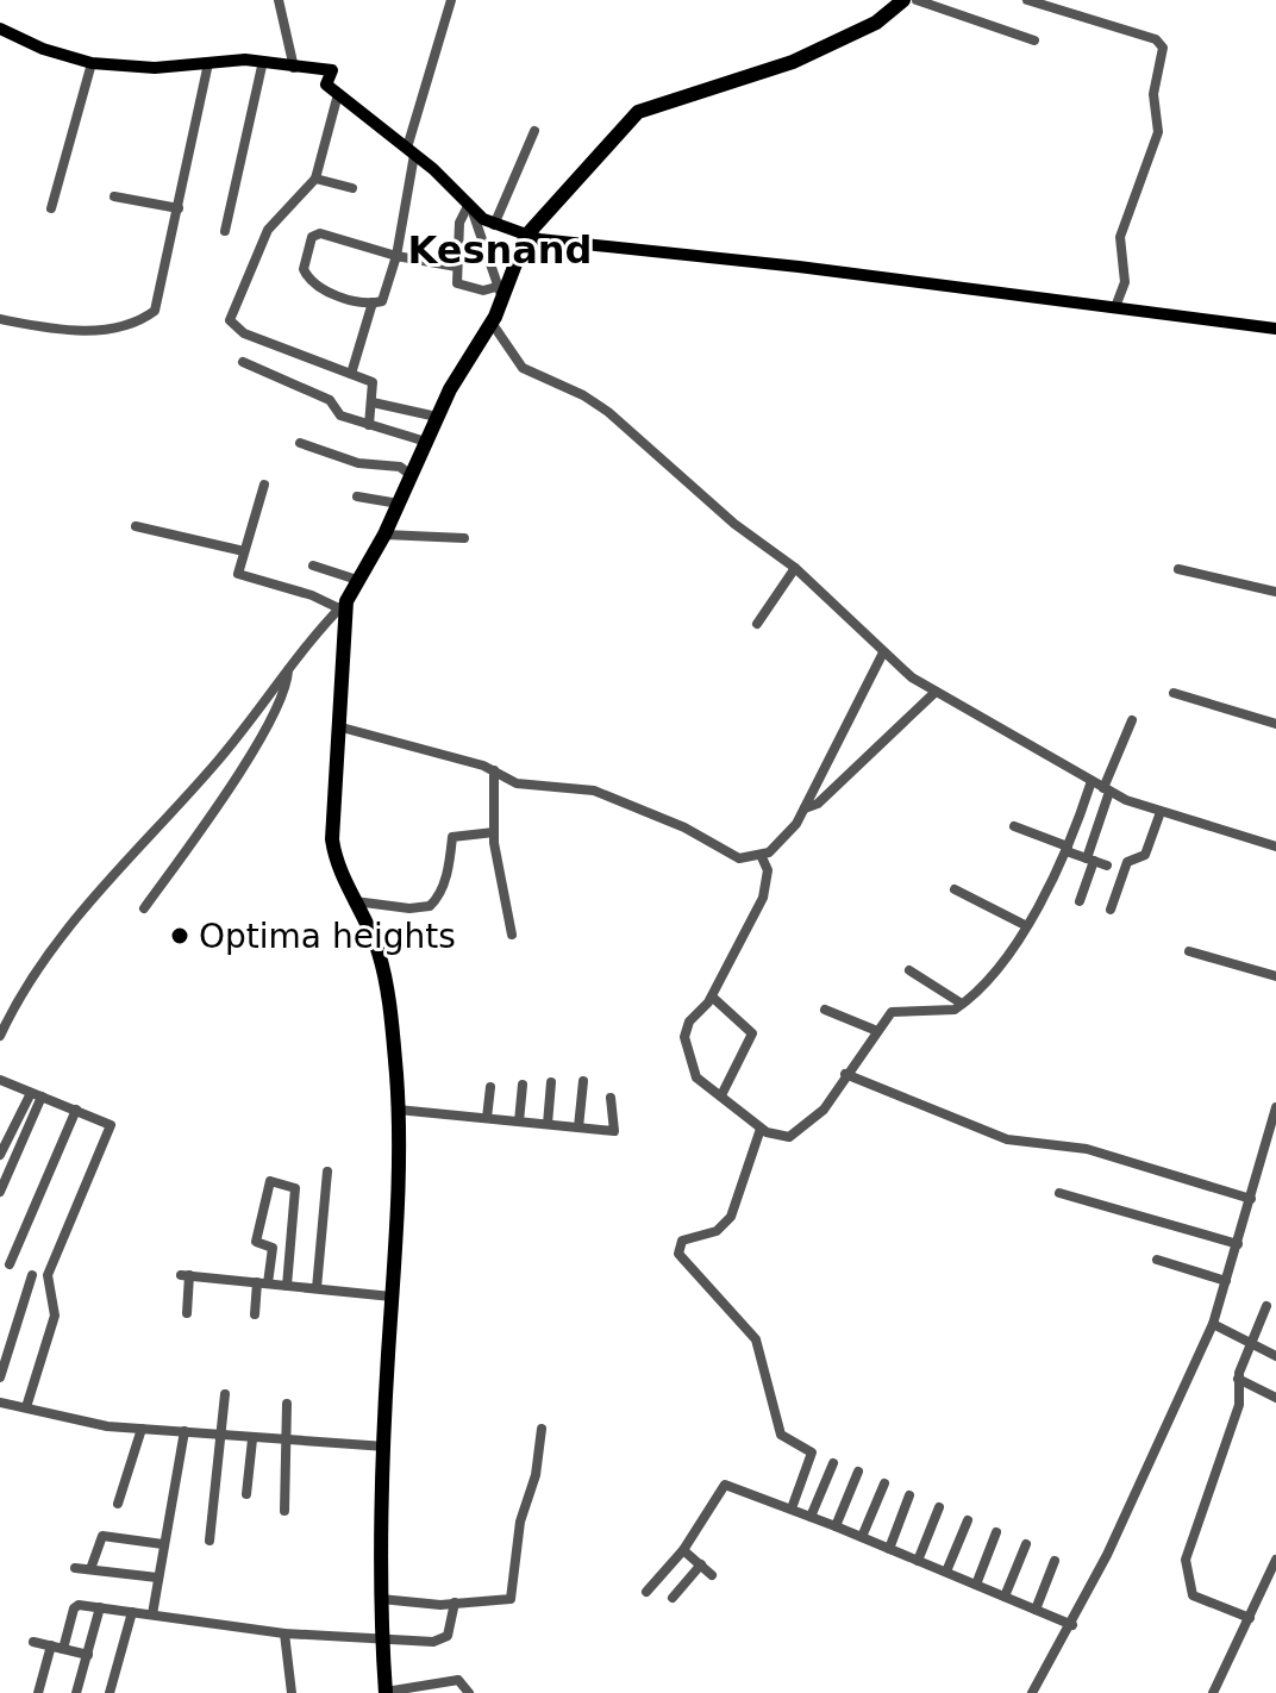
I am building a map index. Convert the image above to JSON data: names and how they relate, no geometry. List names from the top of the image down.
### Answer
{
  "districts": ["Kesnand"],
  "places": ["Optima heights"]
}
